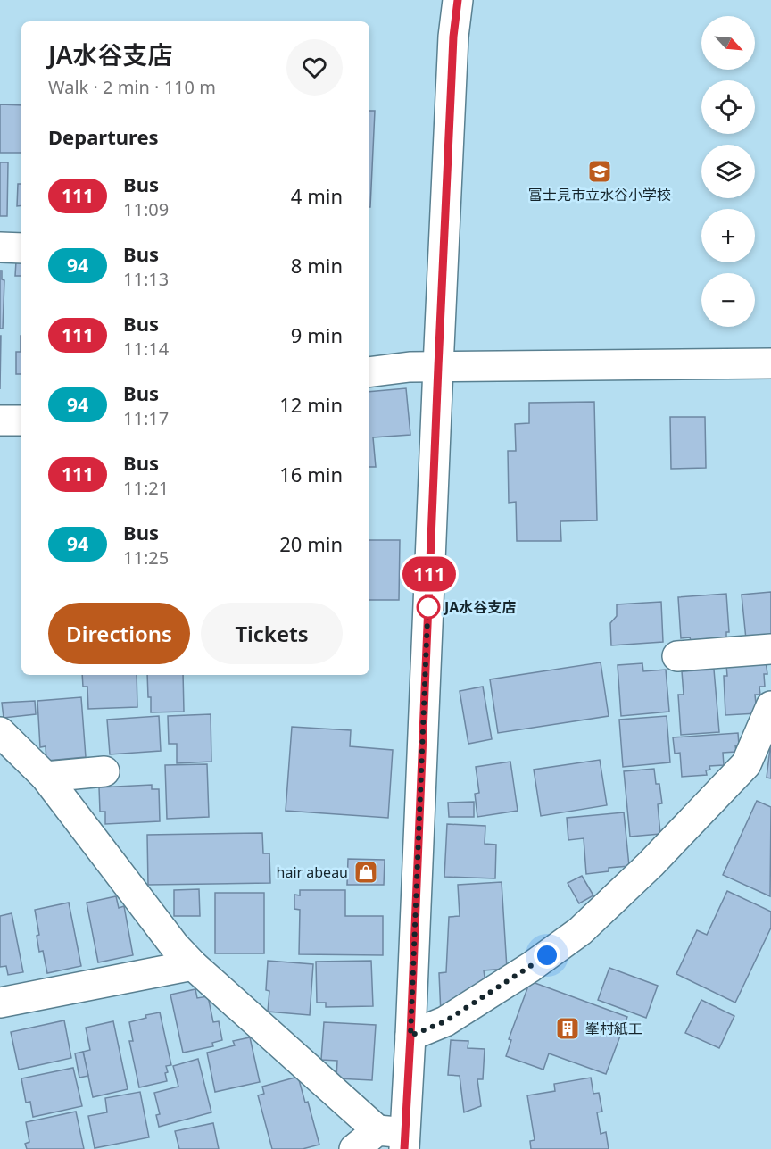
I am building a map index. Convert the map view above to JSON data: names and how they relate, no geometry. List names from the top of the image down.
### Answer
{
  "places": {
    "school or university": ["富士見市立水谷小学校"],
    "other": ["JA水谷支店"],
    "shop": ["hair abeau"],
    "building": ["峯村紙工"]
  },
  "lines": ["bus line 111"],
  "north": "bottom right",
  "page": {
    "on_map": "111",
    "map_buttons": ["+", "−"],
    "heading": [
      ["JA水谷支店", "Walk · 2 min · 110 m"],
      "Departures"
    ],
    "list": [
      {
        "mark": "111",
        "name": "Bus",
        "note": "11:09",
        "value": "4 min"
      },
      {
        "mark": "94",
        "name": "Bus",
        "note": "11:13",
        "value": "8 min"
      },
      {
        "mark": "111",
        "name": "Bus",
        "note": "11:14",
        "value": "9 min"
      },
      {
        "mark": "94",
        "name": "Bus",
        "note": "11:17",
        "value": "12 min"
      },
      {
        "mark": "111",
        "name": "Bus",
        "note": "11:21",
        "value": "16 min"
      },
      {
        "mark": "94",
        "name": "Bus",
        "note": "11:25",
        "value": "20 min"
      }
    ],
    "buttons": ["Directions", "Tickets"]
  }
}
